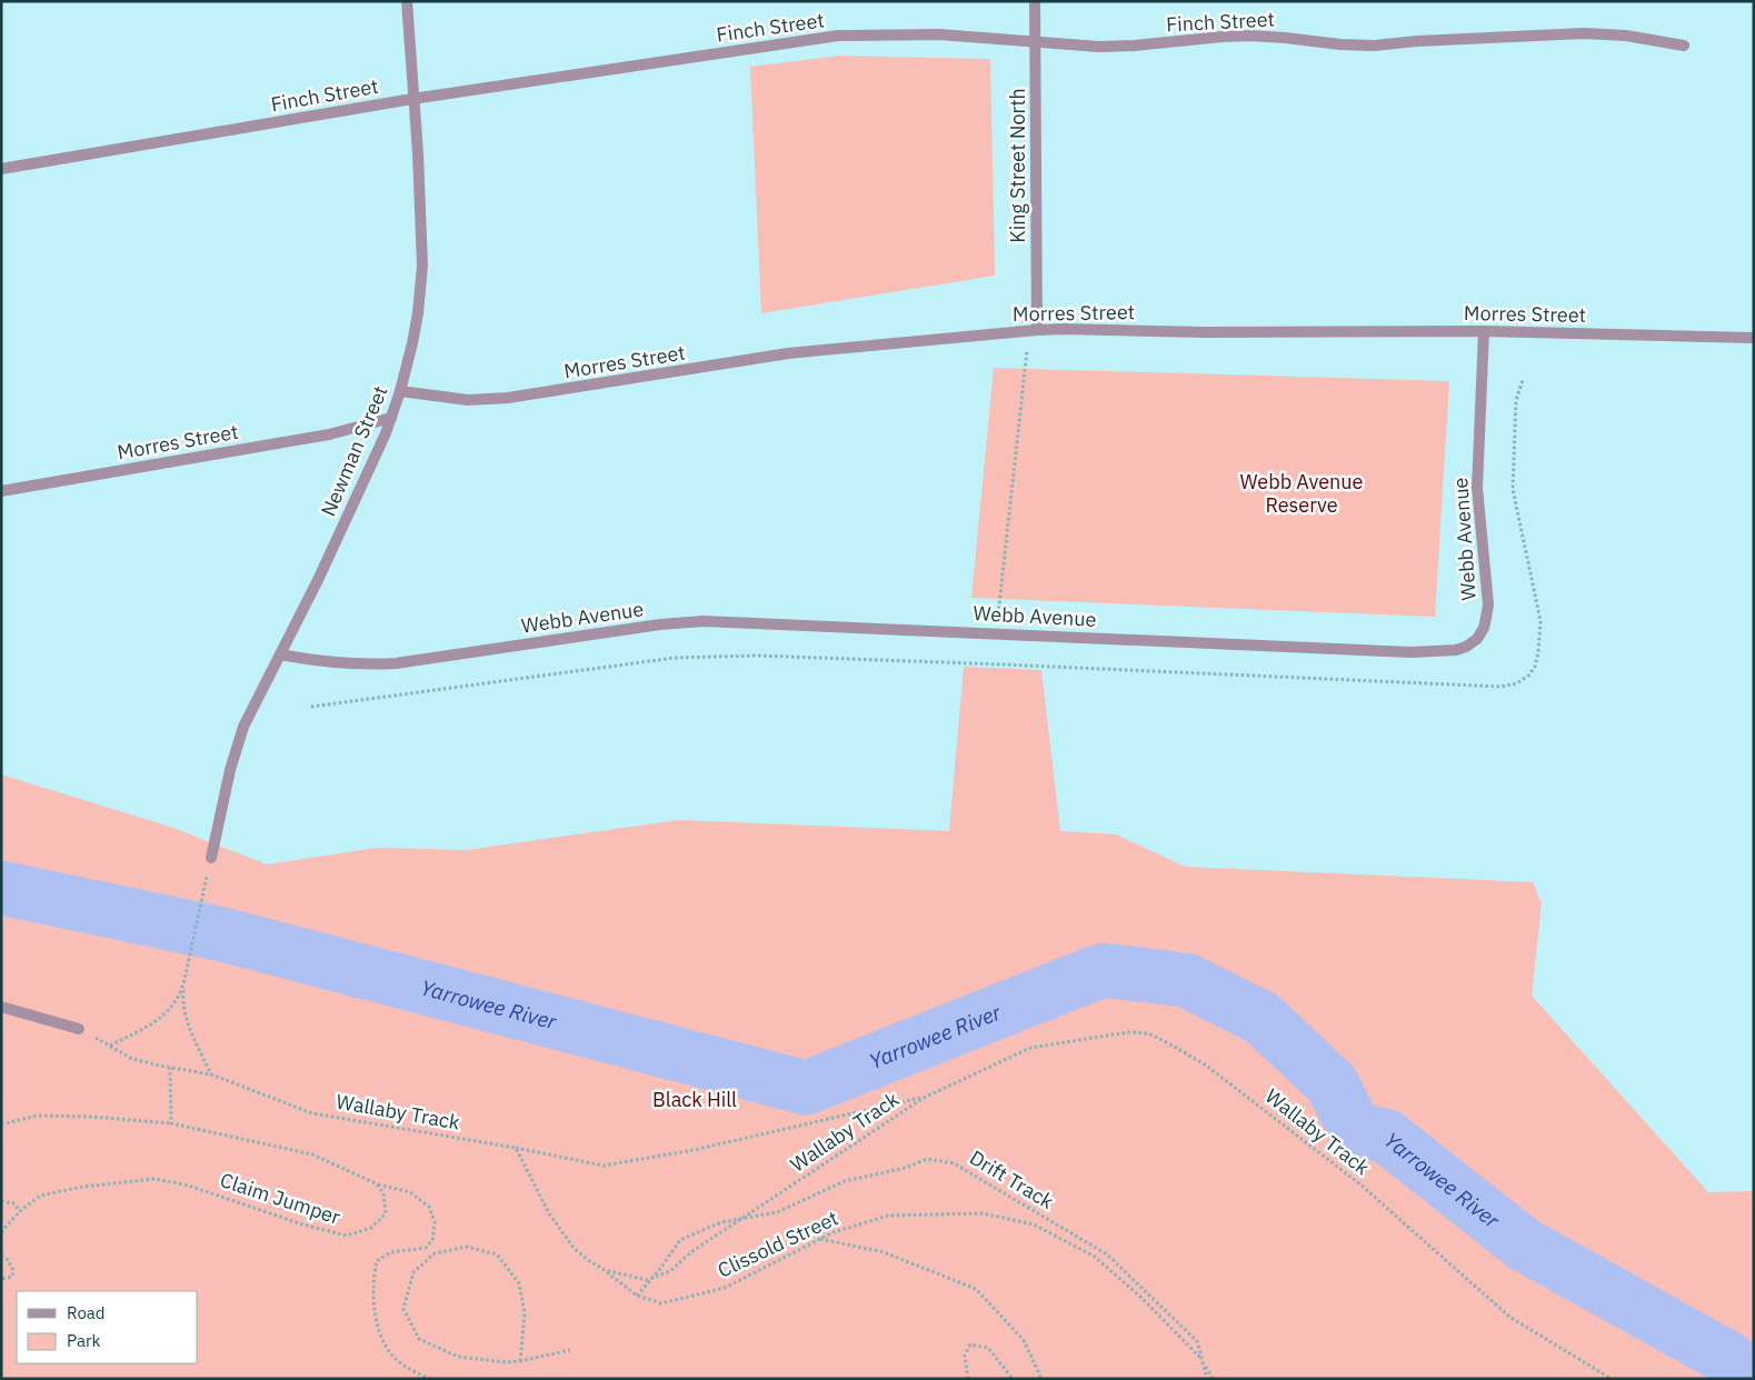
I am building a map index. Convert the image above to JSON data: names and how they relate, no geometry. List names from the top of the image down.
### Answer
{
  "streets": {
    "street": [
      "Finch Street",
      "King Street North",
      "Morres Street",
      "Newman Street",
      "Webb Avenue"
    ],
    "path": [
      "Wallaby Track",
      "Drift Track",
      "Claim Jumper",
      "Clissold Street"
    ]
  },
  "crossings": [
    ["Finch Street", "King Street North"],
    ["Finch Street", "Newman Street"],
    ["King Street North", "Morres Street"],
    ["Morres Street", "Newman Street"],
    ["Morres Street", "Webb Avenue"],
    ["Newman Street", "Webb Avenue"],
    ["Wallaby Track", "Drift Track"],
    ["Drift Track", "Clissold Street"]
  ],
  "water": ["Yarrowee River"],
  "parks": ["Webb Avenue Reserve", "Black Hill"],
  "legend": ["Road", "Park"]
}
